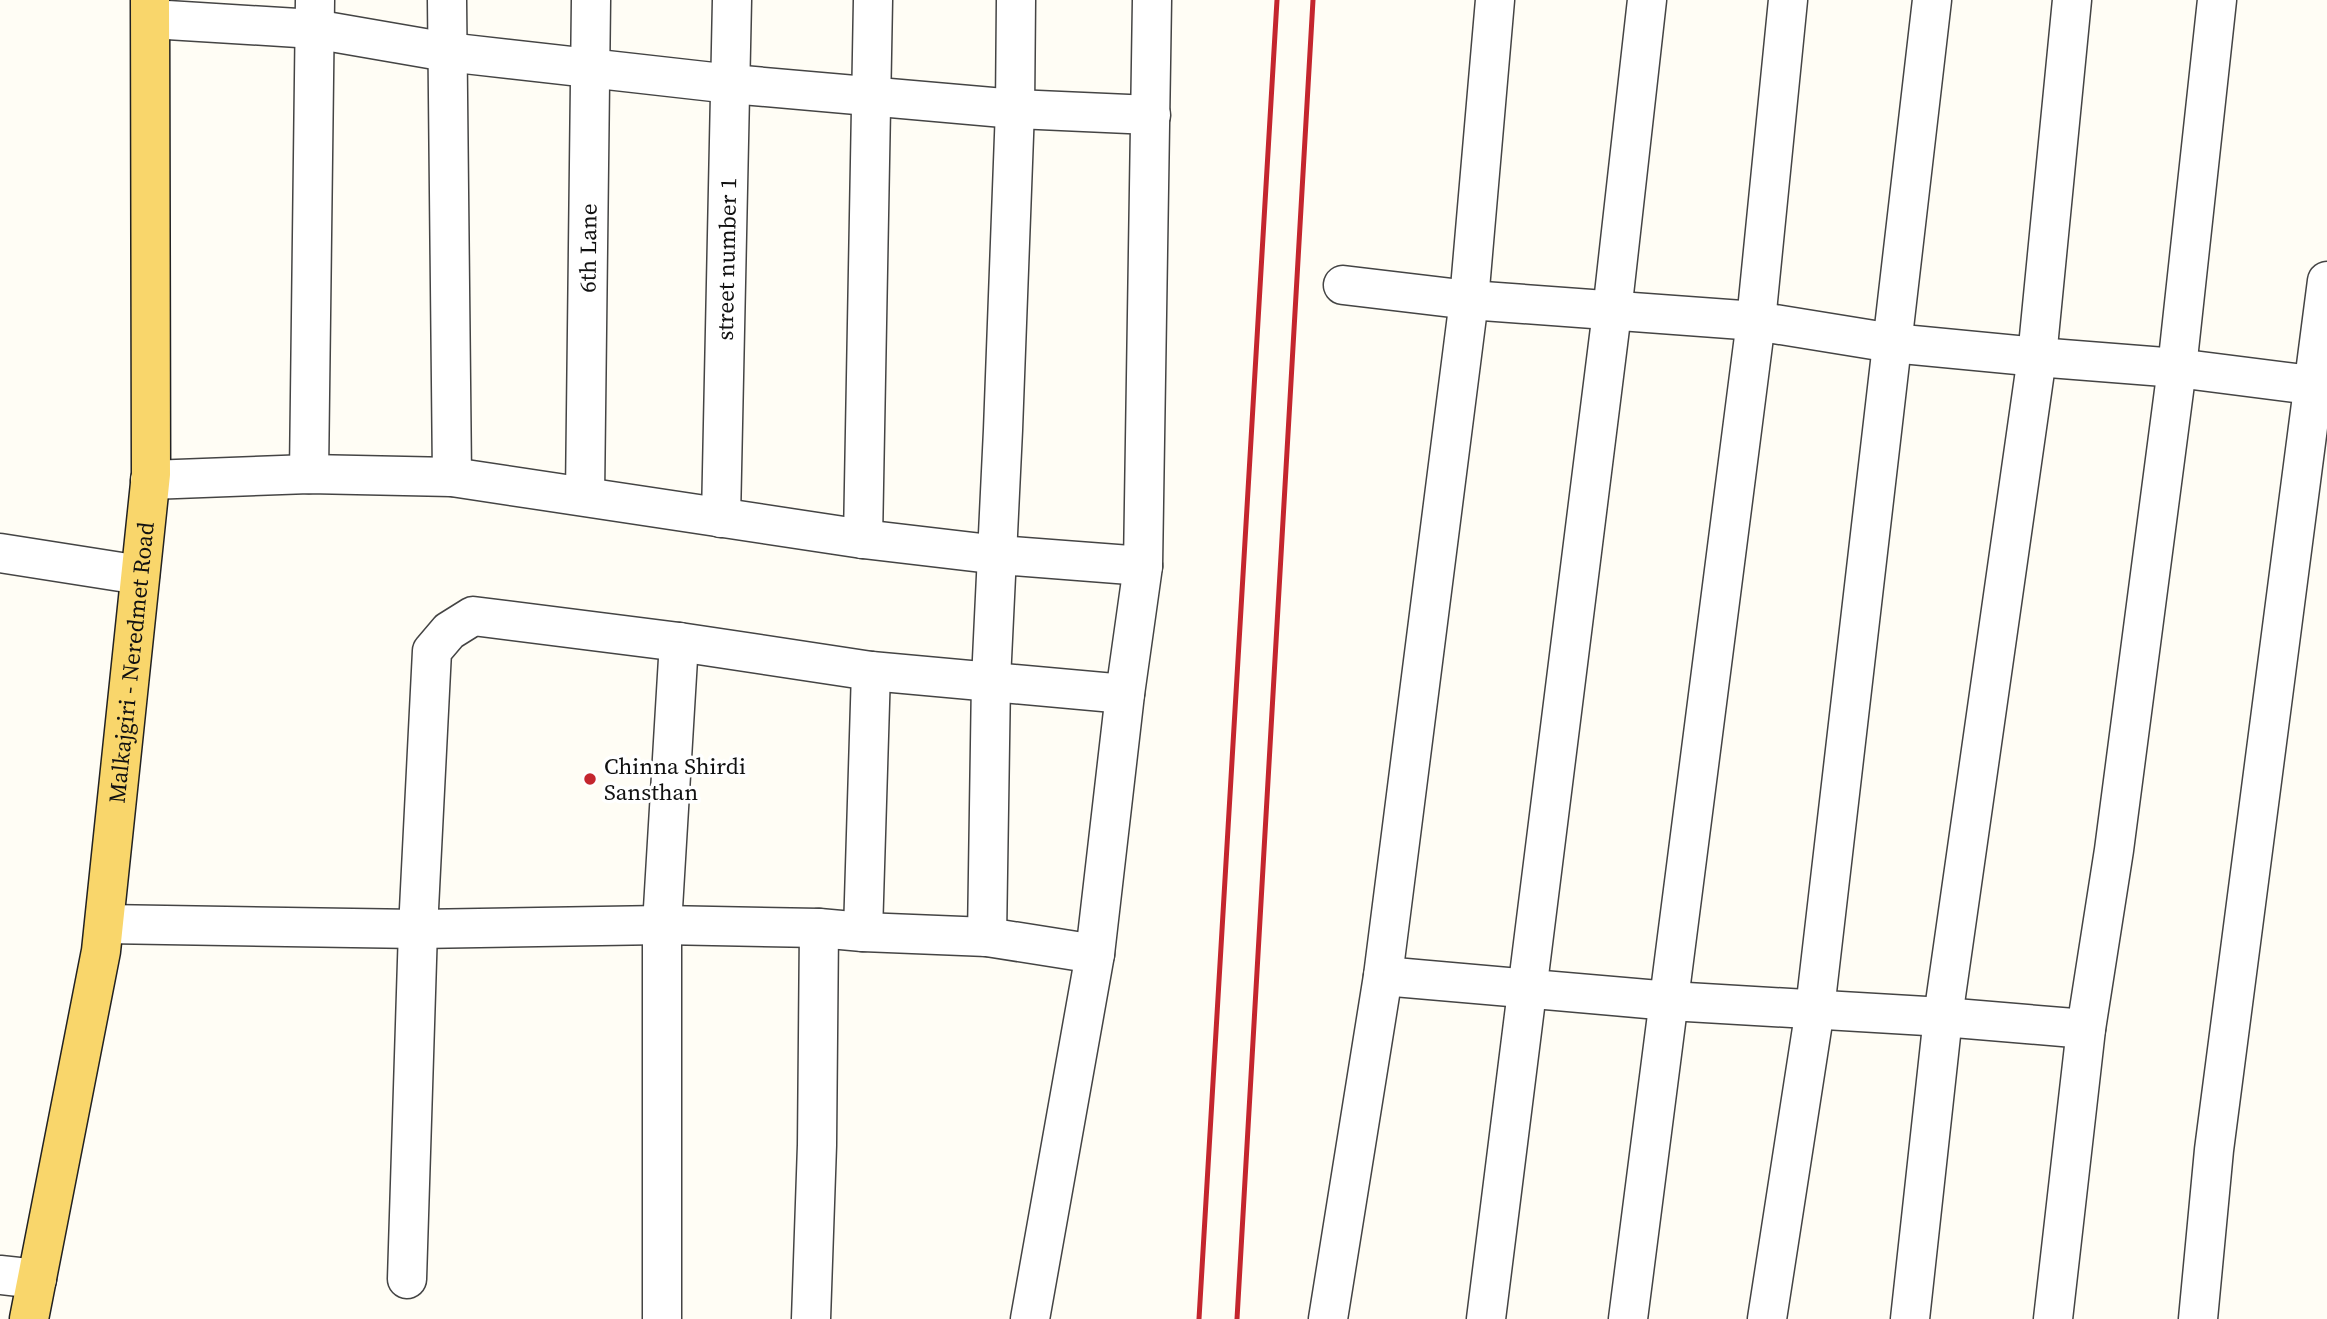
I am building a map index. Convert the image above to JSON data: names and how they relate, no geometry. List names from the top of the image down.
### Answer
{
  "streets": {
    "main road": ["Malkajgiri - Neredmet Road"],
    "street": ["6th Lane", "street number 1"]
  },
  "places": ["Chinna Shirdi Sansthan"]
}
